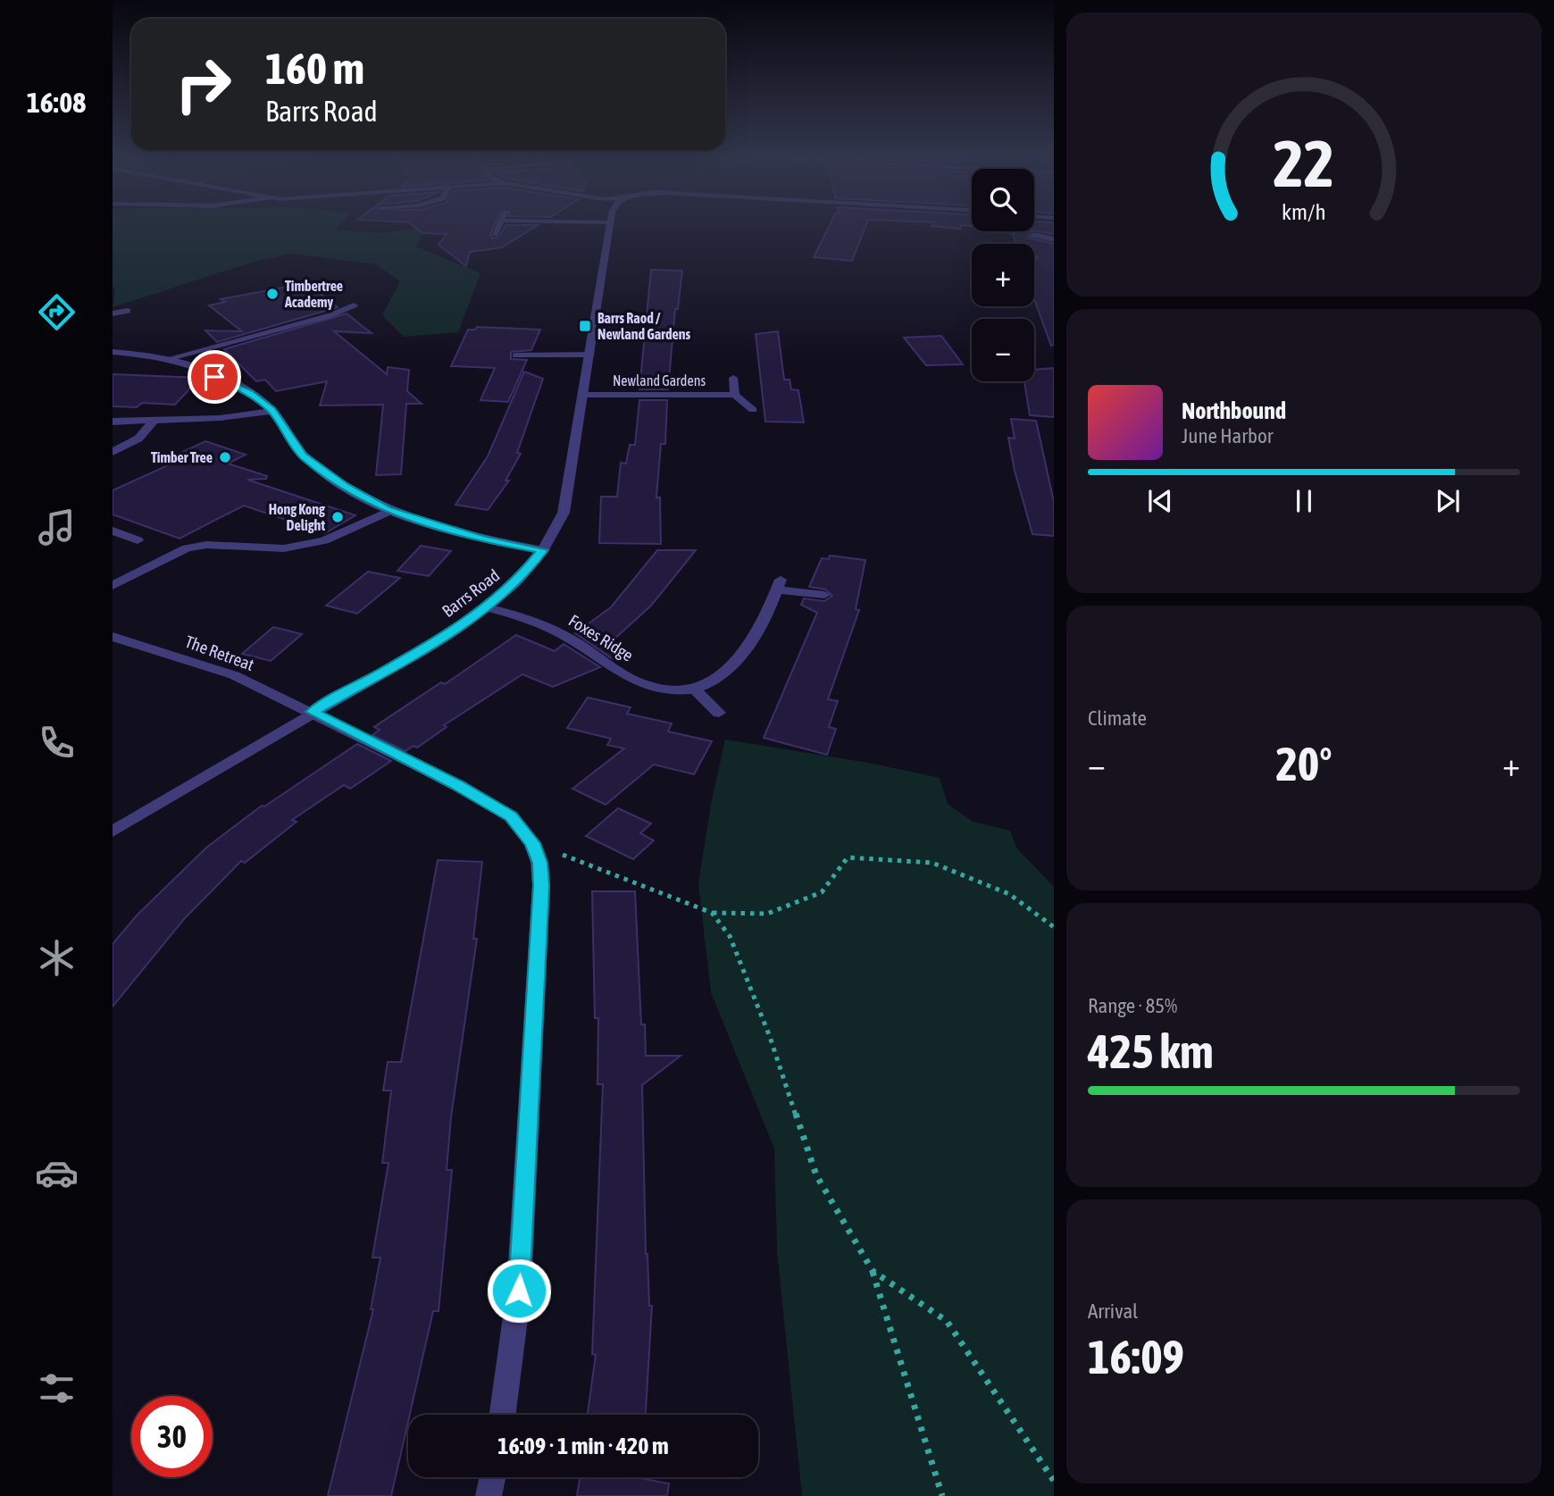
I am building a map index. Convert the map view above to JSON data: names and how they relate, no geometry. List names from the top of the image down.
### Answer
{
  "streets": {
    "street": [
      "Newland Gardens",
      "Barrs Road",
      "Foxes Ridge",
      "The Retreat"
    ]
  },
  "crossings": [
    ["Newland Gardens", "Barrs Road"],
    ["Barrs Road", "Foxes Ridge"],
    ["Barrs Road", "The Retreat"]
  ],
  "places": {
    "other": ["Timbertree Academy", "Timber Tree", "Hong Kong Delight"],
    "transit": ["Barrs Raod / Newland Gardens"]
  },
  "page": {
    "tabs": "16:08",
    "turn": ["160 m", "Barrs Road"],
    "map_buttons": ["+", "−"],
    "song": ["Northbound", "June Harbor"],
    "tile": [
      "Climate",
      ["Range · 85%", "425 km"],
      ["Arrival", "16:09"]
    ],
    "heat": ["−", "20°", "+"],
    "limit": "30",
    "trip": "16:09 · 1 min · 420 m",
    "gauge": ["22", "km/h"]
  }
}
